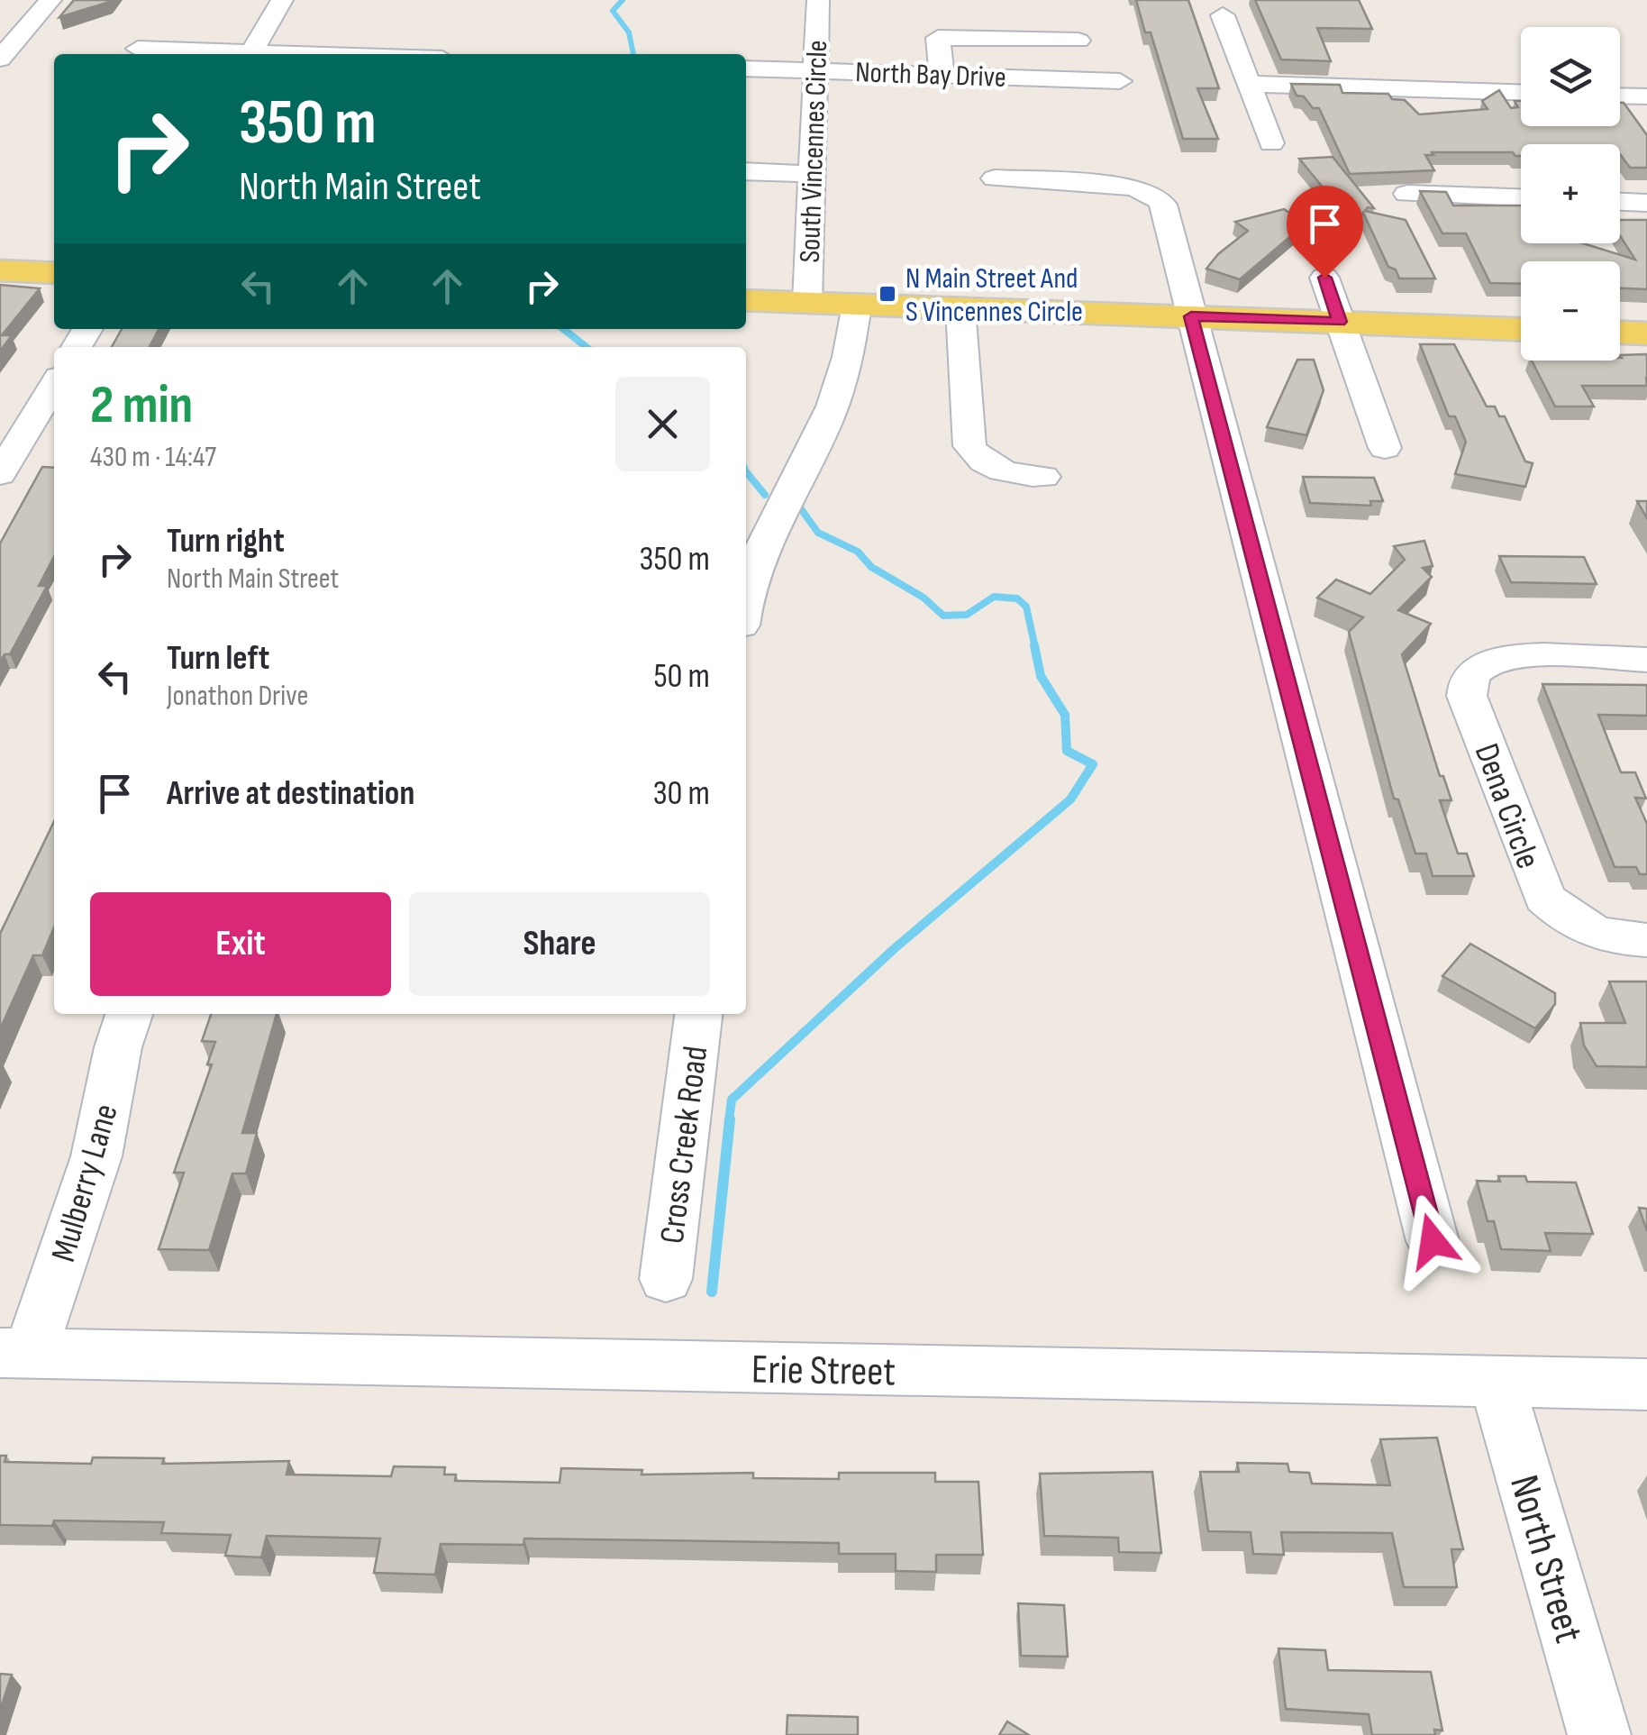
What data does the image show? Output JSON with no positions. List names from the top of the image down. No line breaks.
{"streets":{"street":["North Bay Drive","South Vincennes Circle","Dena Circle","Cross Creek Road","Mulberry Lane","Erie Street","North Street"]},"crossings":[["North Bay Drive","South Vincennes Circle"],["Mulberry Lane","Erie Street"],["Erie Street","North Street"]],"places":{"transit":["N Main Street And S Vincennes Circle"]},"page":{"map_buttons":["+","−"],"turn":["350 m","North Main Street"],"heading":["2 min","430 m · 14:47"],"list":[{"name":"Turn right","note":"North Main Street","value":"350 m"},{"name":"Turn left","note":"Jonathon Drive","value":"50 m"},{"name":"Arrive at destination","value":"30 m"}],"buttons":["Exit","Share"]}}
